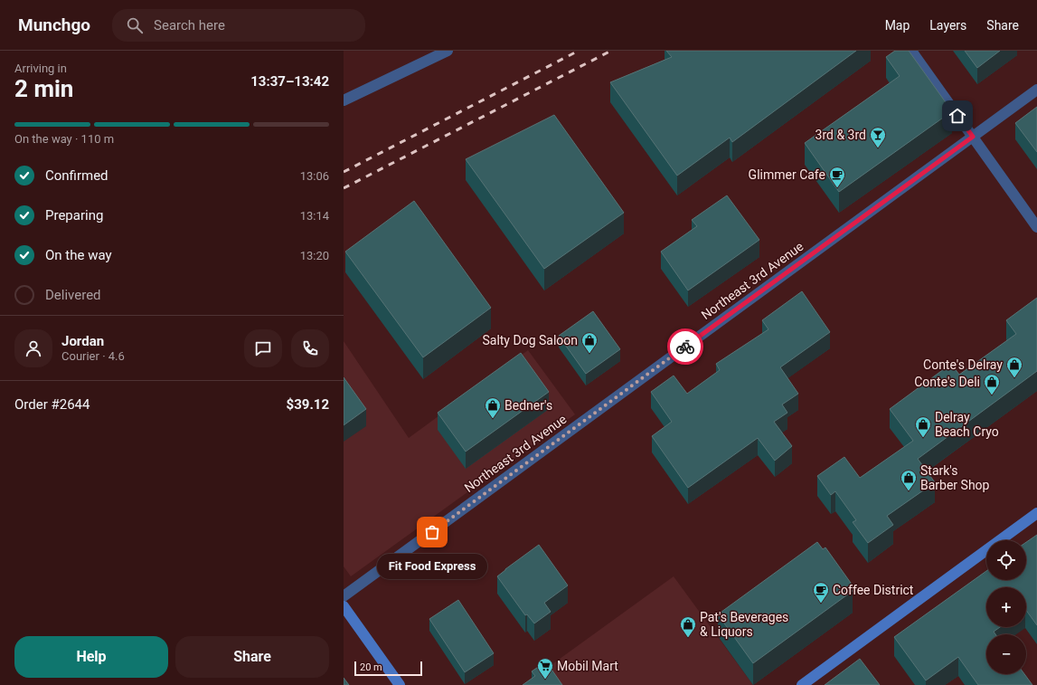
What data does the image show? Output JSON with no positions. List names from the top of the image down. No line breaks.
{"streets":{"street":["Northeast 3rd Avenue"]},"places":{"bar":["3rd & 3rd"],"cafe":["Glimmer Cafe","Coffee District"],"shop":["Salty Dog Saloon","Conte's Delray","Conte's Deli","Bedner's","Delray Beach Cryo","Stark's Barber Shop","Pat's Beverages & Liquors"],"other":["Fit Food Express"],"supermarket":["Mobil Mart"]},"scale_bar":"20 m","page":{"header":"Munchgo","search":"Search here","nav":["Map","Layers","Share"],"heading":["2 min","Arriving in","13:37–13:42"],"panel":["Jordan","Courier · 4.6","Order #2644","$39.12"],"bar":"On the way · 110 m","list":[["Confirmed","13:06"],["Preparing","13:14"],["On the way","13:20"],"Delivered"],"map_buttons":["+","−"],"bubble":"Fit Food Express","buttons":["Help","Share"],"scale":"20 m"}}
